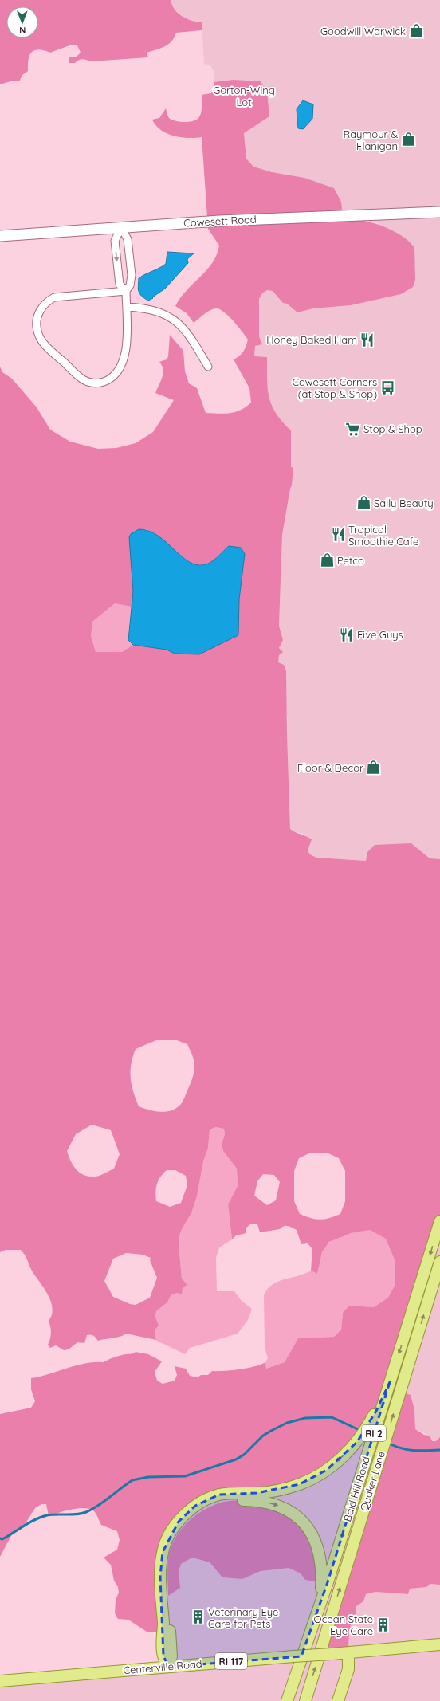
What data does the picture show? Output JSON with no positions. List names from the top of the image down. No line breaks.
{"streets":{"main road":["Cowesett Road","RI 2","Quaker Lane","Bald Hill Road","RI 117","Centerville Road"]},"one_way":["Quaker Lane","Bald Hill Road"],"parks":["Gorton-Wing Lot"],"places":{"shop":["Goodwill Warwick","Raymour & Flanigan","Sally Beauty","Petco","Floor & Decor"],"restaurant":["Honey Baked Ham","Tropical Smoothie Cafe","Five Guys"],"bus stop":["Cowesett Corners (at Stop & Shop)"],"supermarket":["Stop & Shop"],"building":["Veterinary Eye Care for Pets","Ocean State Eye Care"]},"north":"bottom"}
